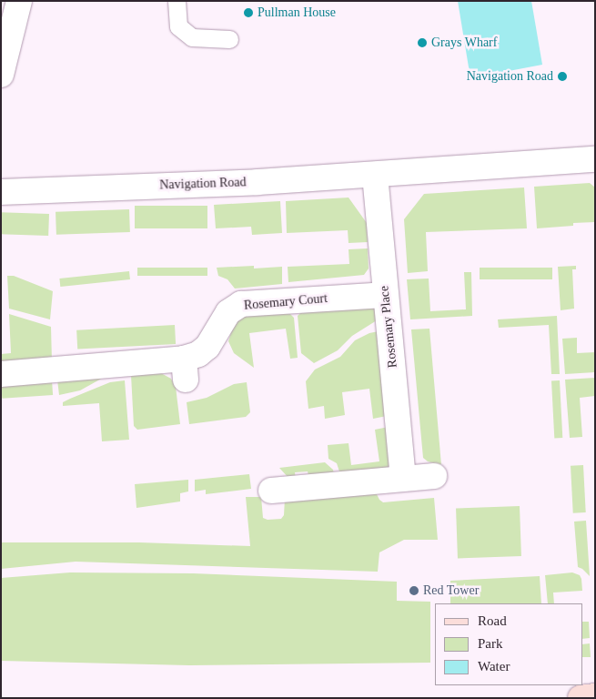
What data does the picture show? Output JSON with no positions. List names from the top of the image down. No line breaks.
{"streets":{"street":["Navigation Road","Rosemary Court","Rosemary Place"]},"crossings":[["Navigation Road","Rosemary Place"],["Rosemary Court","Rosemary Place"]],"places":["Pullman House","Grays Wharf","Navigation Road","Red Tower"],"legend":["Road","Park","Water"]}
